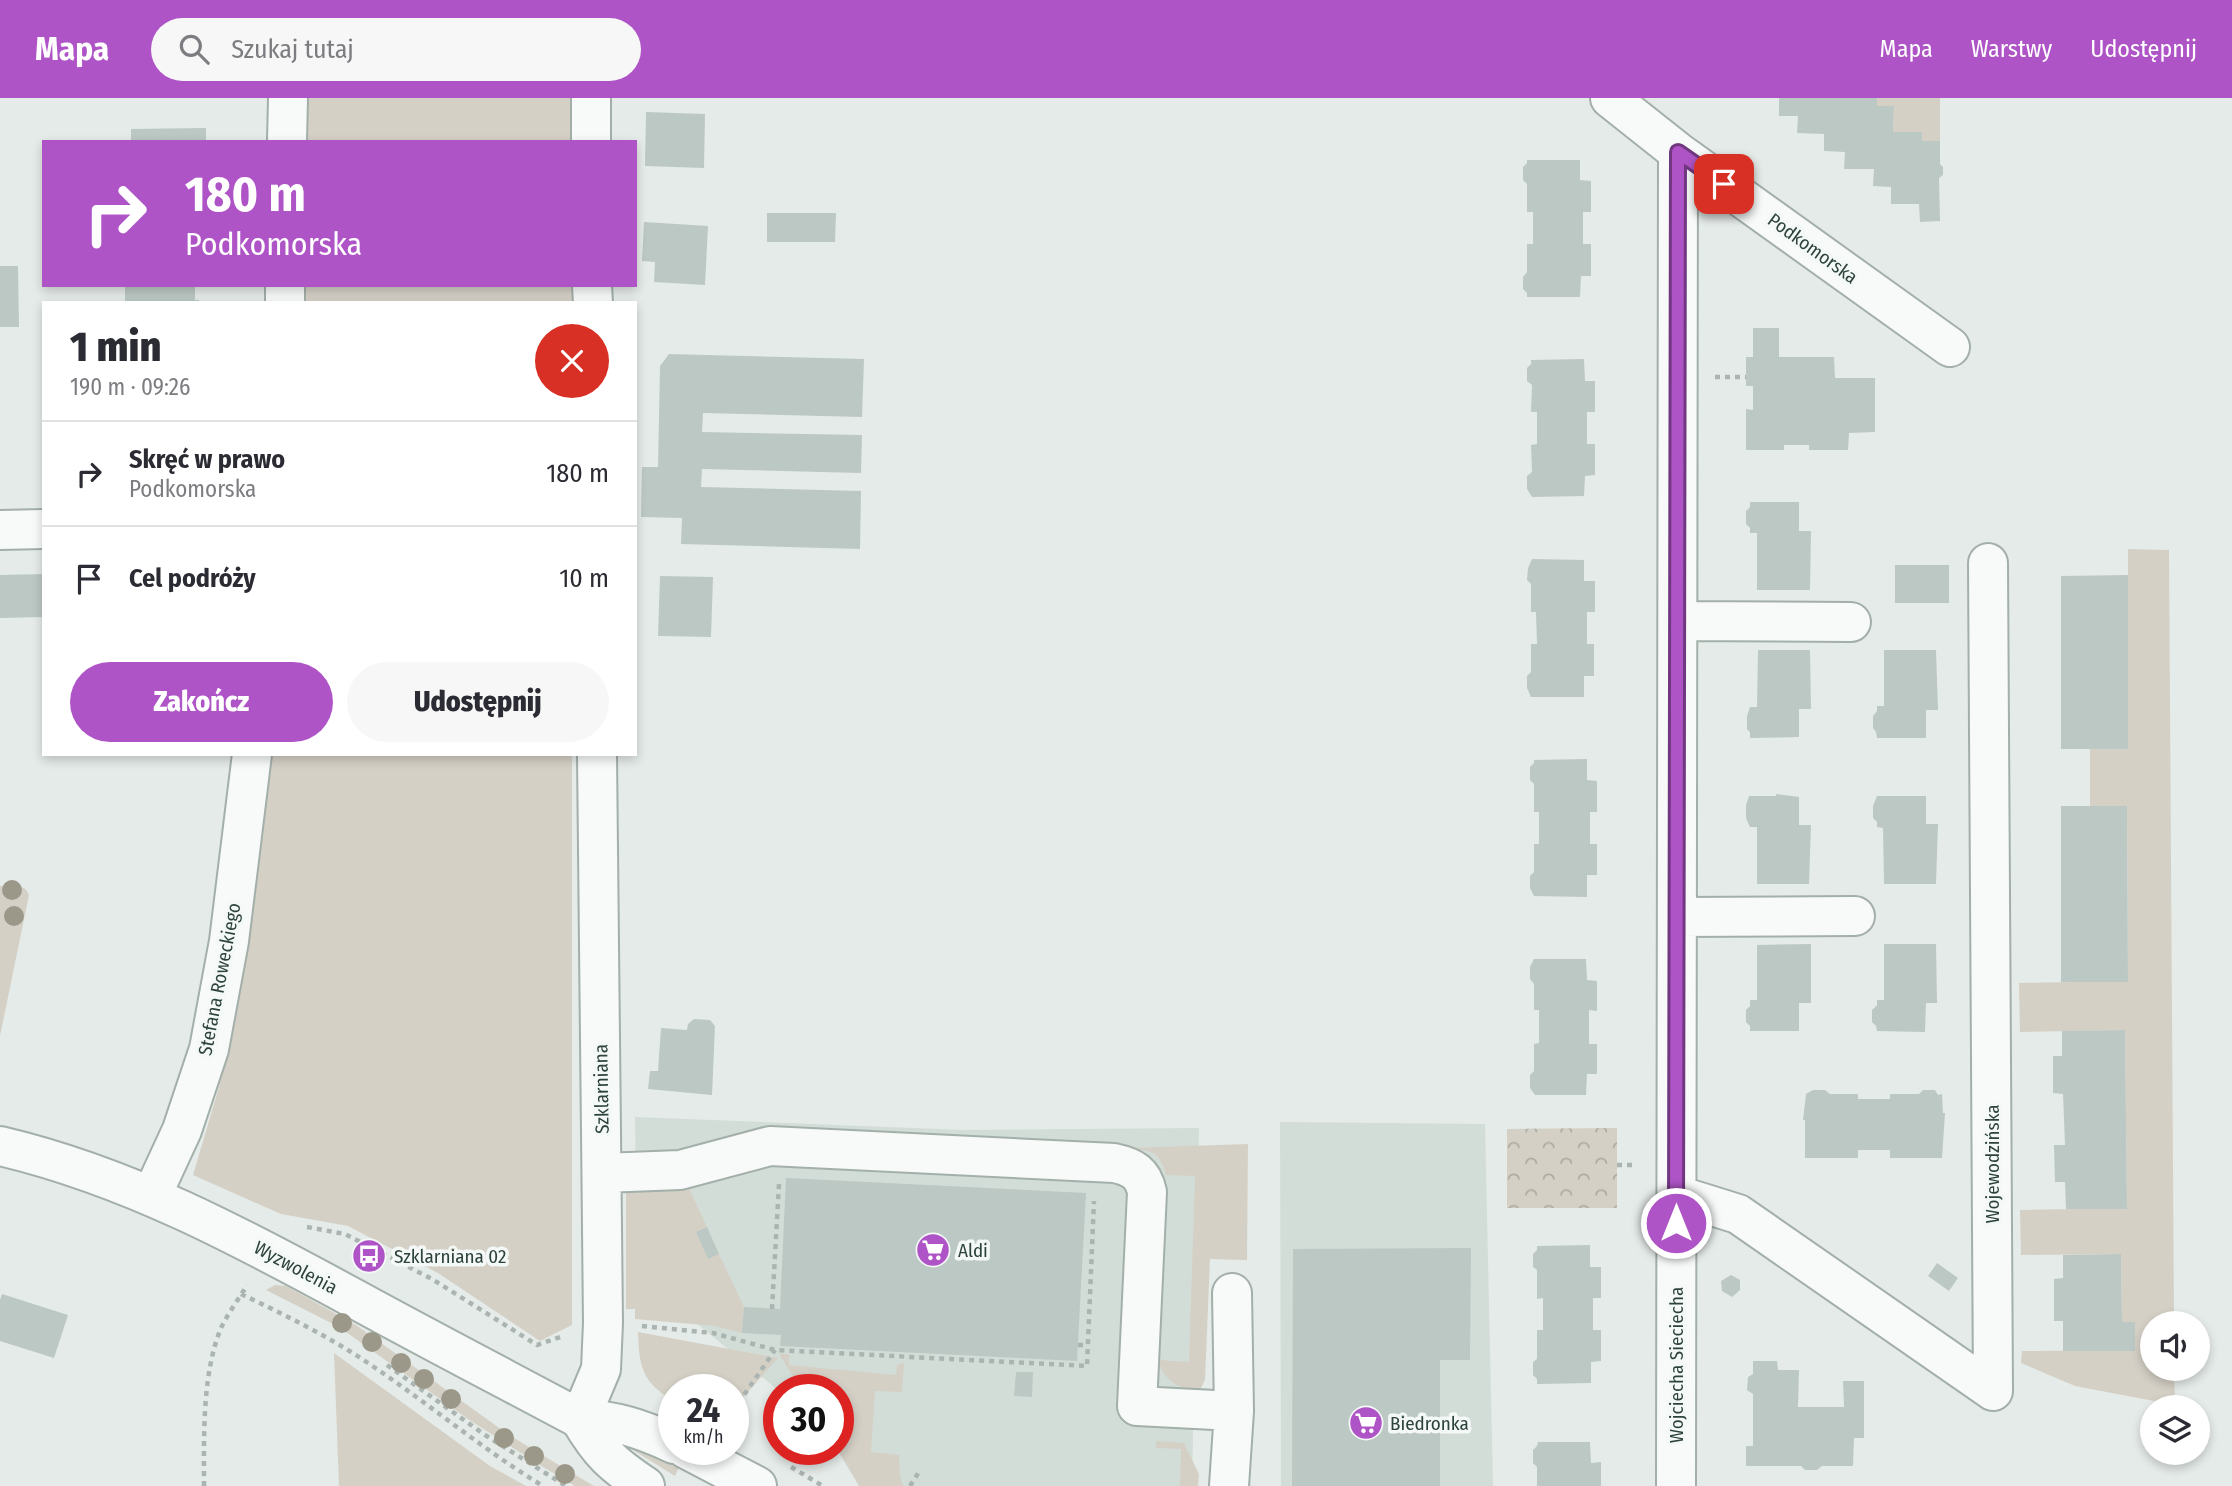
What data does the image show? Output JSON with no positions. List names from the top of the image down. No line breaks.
{"streets":{"street":["Podkomorska","Stefana Roweckiego","Szklarniana","Wojewodzińska","Wyzwolenia","Wojciecha Sieciecha"]},"crossings":[["Podkomorska","Wojciecha Sieciecha"],["Stefana Roweckiego","Wyzwolenia"],["Szklarniana","Wyzwolenia"],["Wojewodzińska","Wojciecha Sieciecha"]],"places":{"supermarket":["Aldi","Biedronka"],"bus stop":["Szklarniana 02"]},"page":{"header":"Mapa","search":"Szukaj tutaj","nav":["Mapa","Warstwy","Udostępnij"],"turn":["180 m","Podkomorska"],"heading":["1 min","190 m · 09:26"],"list":[{"name":"Skręć w prawo","note":"Podkomorska","value":"180 m"},{"name":"Cel podróży","value":"10 m"}],"buttons":["Zakończ","Udostępnij"],"speed":"24 km/h","limit":"30"}}
